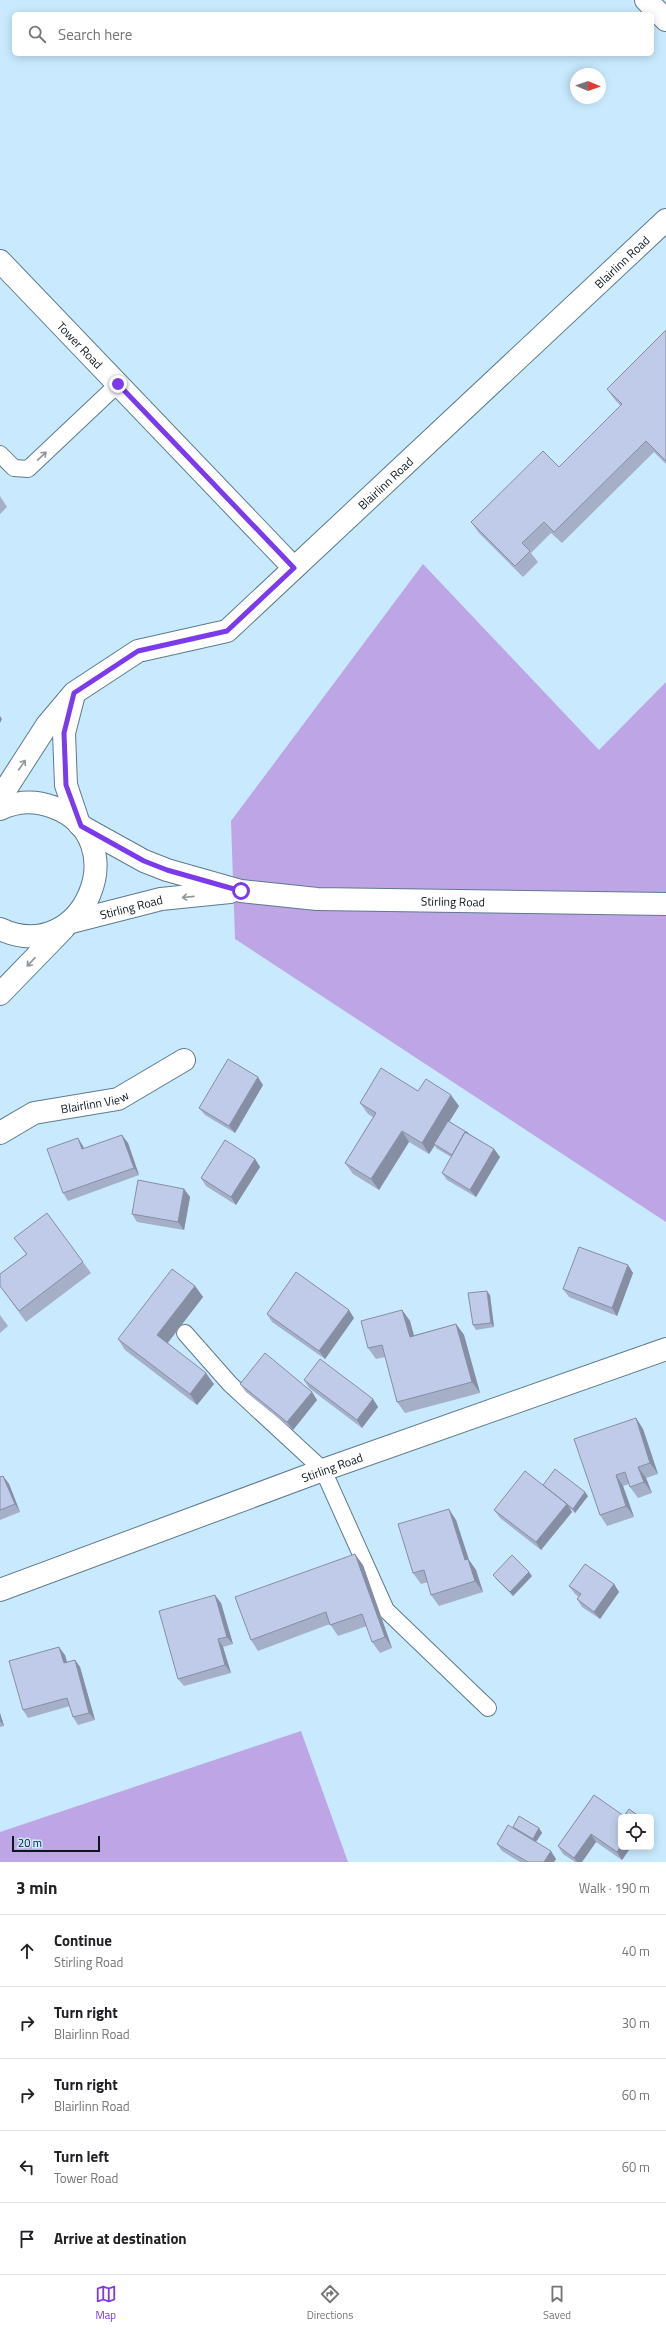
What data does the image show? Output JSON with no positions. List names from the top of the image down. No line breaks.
{"streets":{"street":["Blairlinn Road","Tower Road","Stirling Road","Blairlinn View"]},"crossings":[["Blairlinn Road","Tower Road"]],"scale_bar":"20 m","north":"right","page":{"search":"Search here","scale":"20 m","heading":["3 min","Walk · 190 m"],"list":[["Continue","Stirling Road","40 m"],["Turn right","Blairlinn Road","30 m"],["Turn right","Blairlinn Road","60 m"],["Turn left","Tower Road","60 m"],"Arrive at destination"],"nav":["Map","Directions","Saved"]}}
